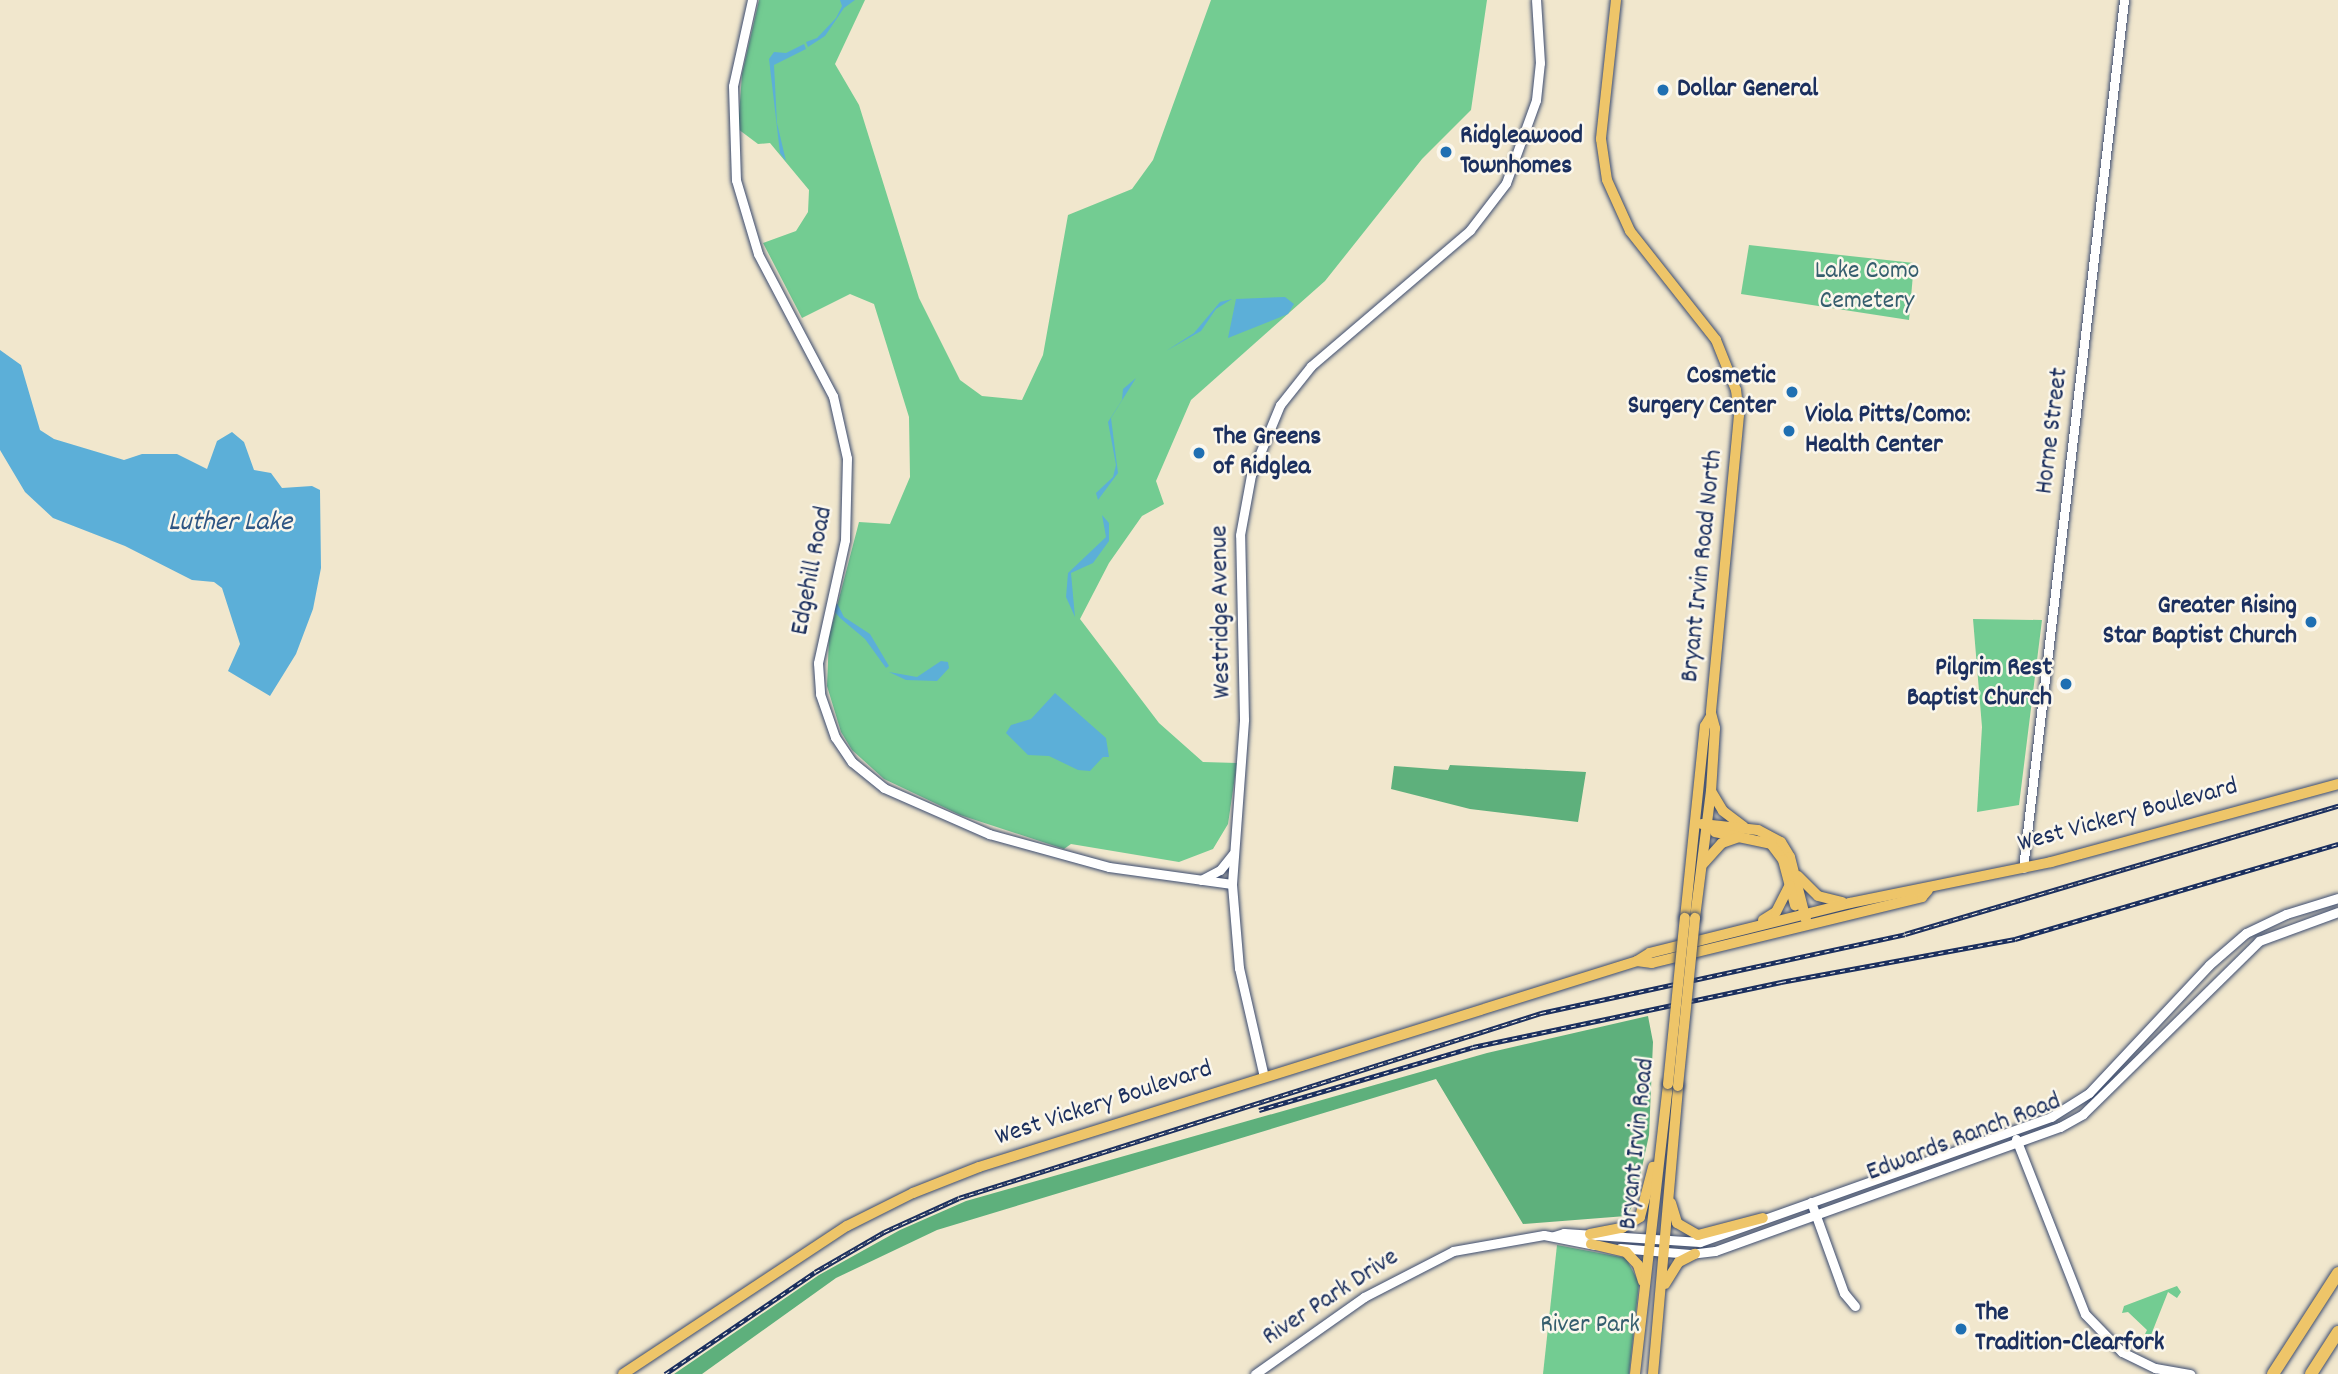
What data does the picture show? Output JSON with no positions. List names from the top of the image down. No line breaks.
{"streets":{"main road":["Bryant Irvin Road North","West Vickery Boulevard","Bryant Irvin Road"],"street":["Horne Street","Edgehill Road","Westridge Avenue","Edwards Ranch Road","River Park Drive"]},"crossings":[["Horne Street","West Vickery Boulevard"],["Bryant Irvin Road North","Bryant Irvin Road"],["Edgehill Road","Westridge Avenue"],["Westridge Avenue","West Vickery Boulevard"],["Edwards Ranch Road","Bryant Irvin Road"],["Edwards Ranch Road","River Park Drive"],["Bryant Irvin Road","River Park Drive"]],"water":["Luther Lake"],"parks":["Lake Como Cemetery","River Park"],"places":["Dollar General","Ridgleawood Townhomes","Cosmetic Surgery Center","Viola Pitts/Como: Health Center","The Greens of Ridglea","Greater Rising Star Baptist Church","Pilgrim Rest Baptist Church","The Tradition-Clearfork"]}
